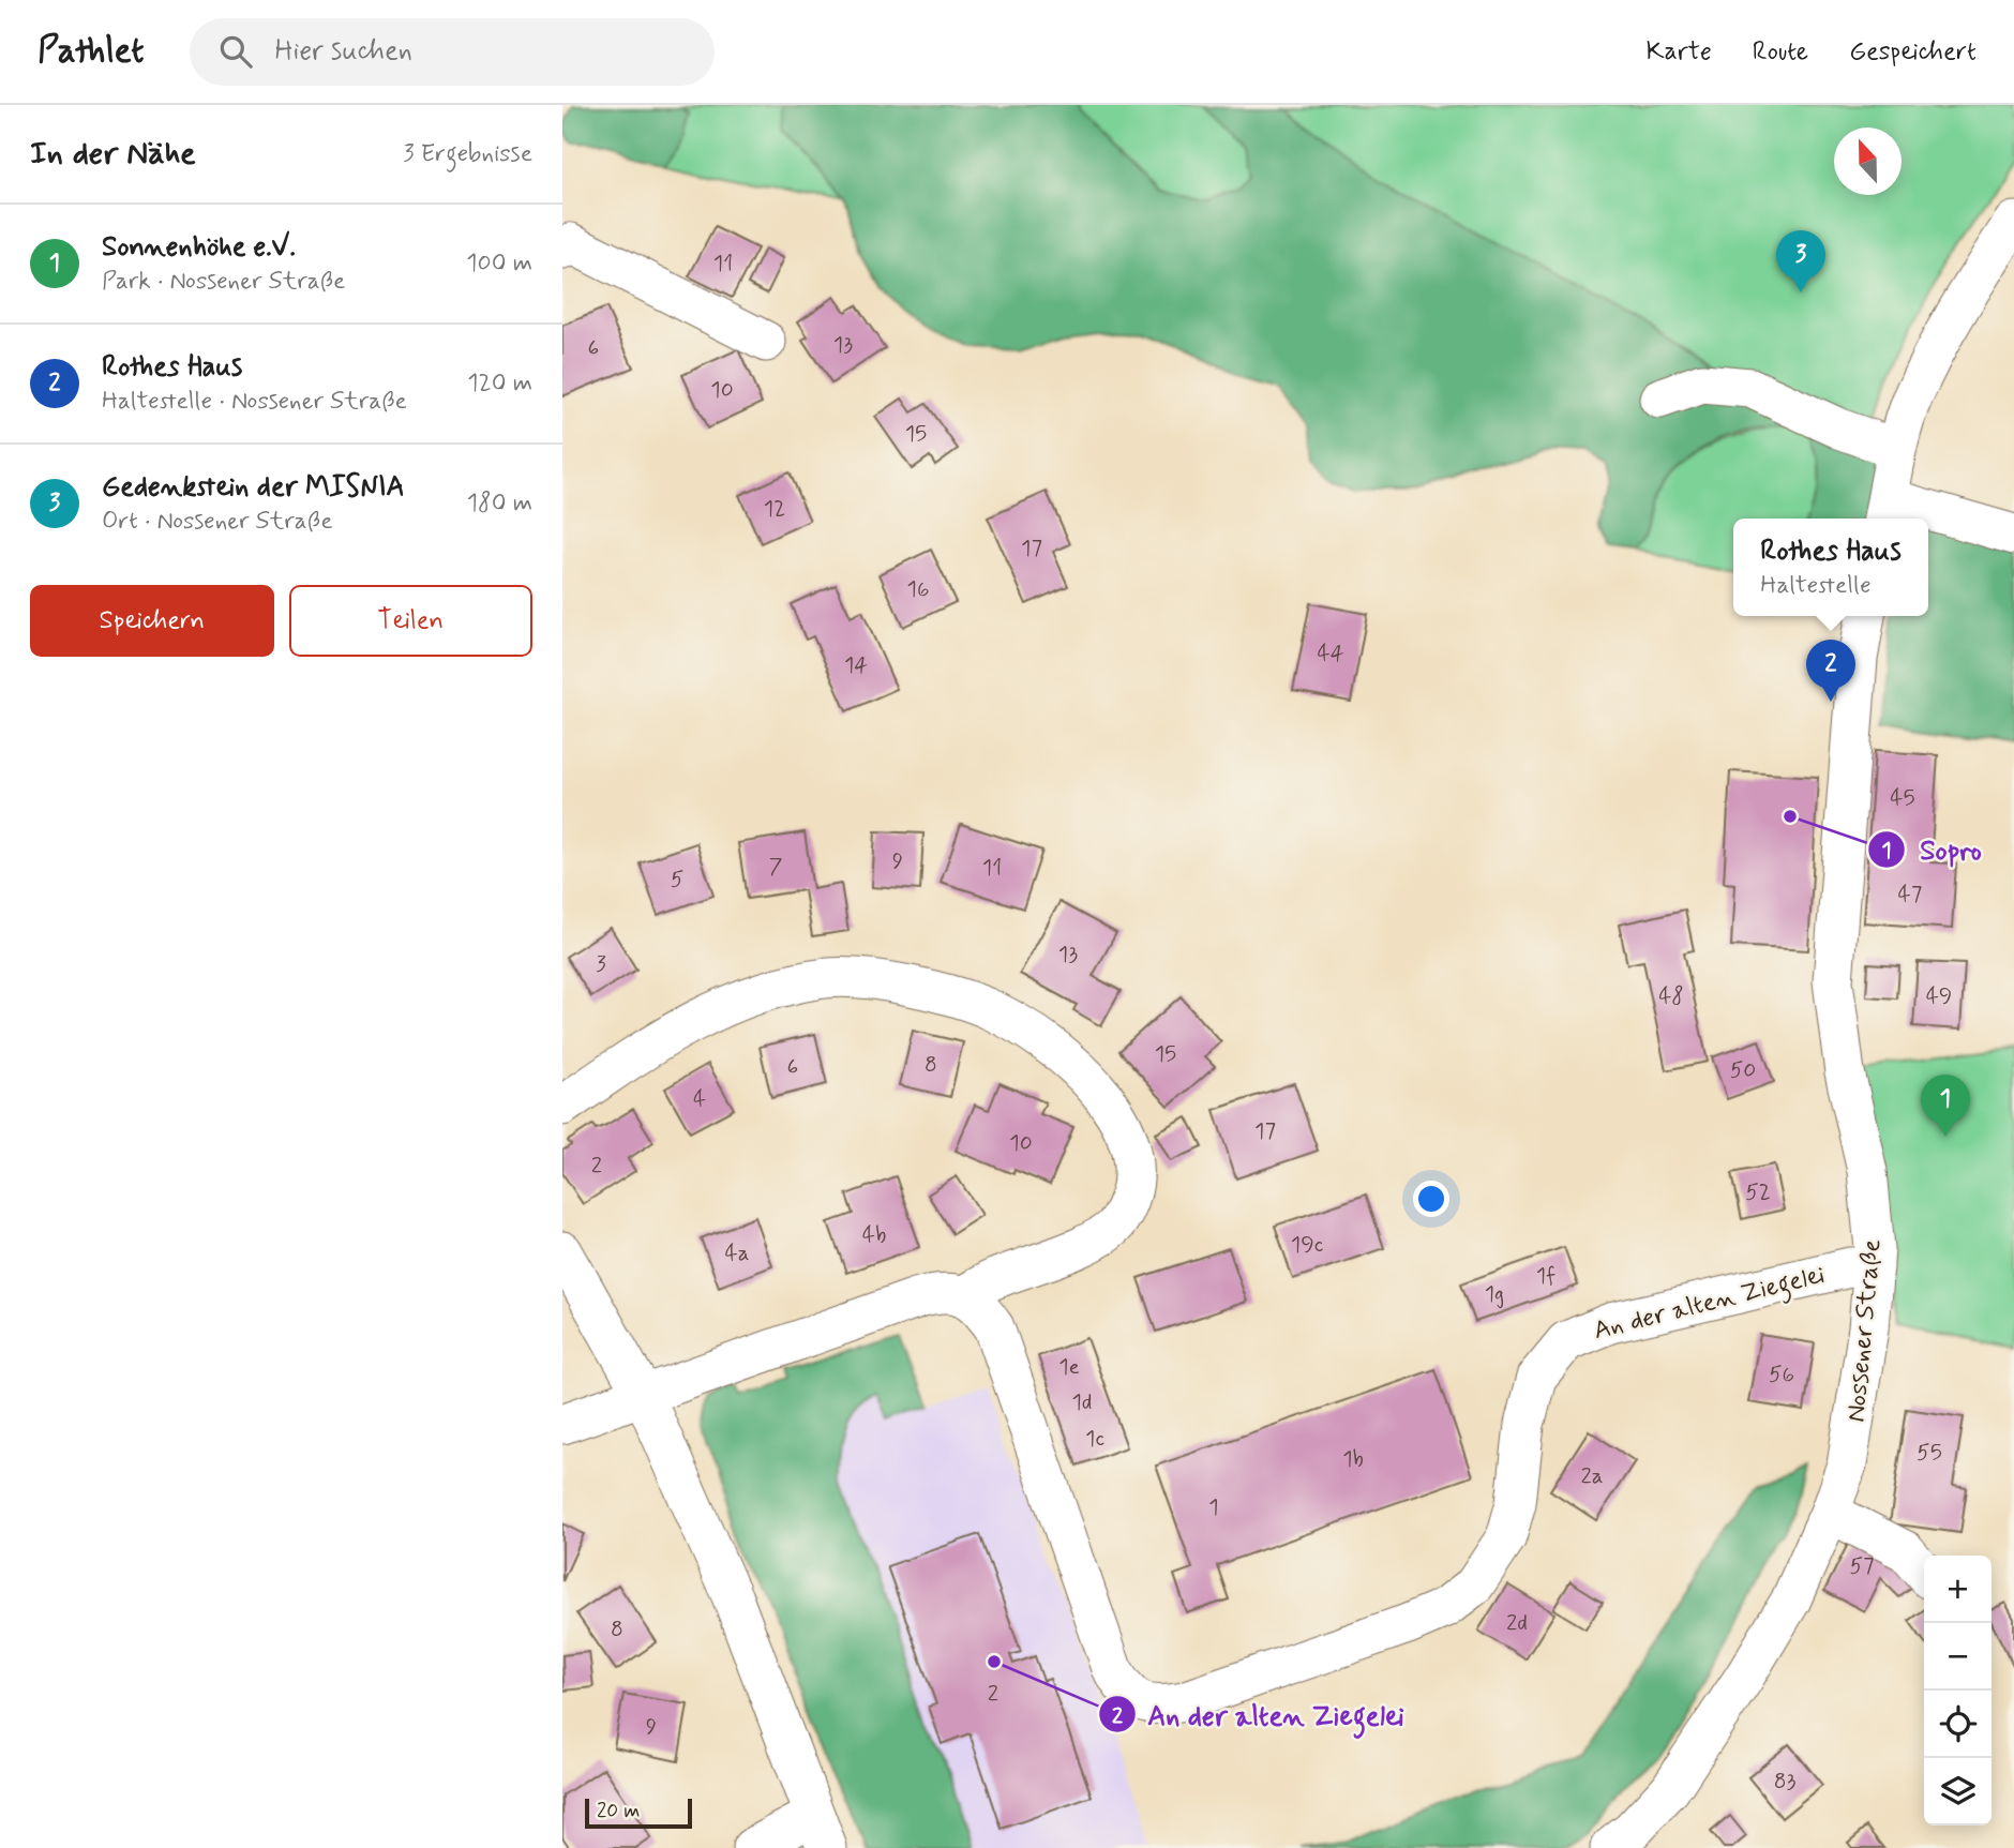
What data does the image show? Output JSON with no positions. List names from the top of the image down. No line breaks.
{"streets":{"street":["An der alten Ziegelei","Nossener Straße"]},"crossings":[["An der alten Ziegelei","Nossener Straße"]],"places":["Sopro","An der alten Ziegelei"],"house_numbers":["11","13","6","10","15","12","17","16","44","14","45","9","7","11","5","47","13","3","48","49","15","8","6","50","4","17","10","2","52","4b","19c","4a","1f","1g","1e","56","1d","1c","55","1b","2a","1","57","2d","8","2","9","83"],"scale_bar":"20 m","north":"top","page":{"header":"Pathlet","search":"Hier suchen","nav":["Karte","Route","Gespeichert"],"heading":["In der Nähe","3 Ergebnisse"],"list":[{"mark":"1","name":"Sonnenhöhe e.V.","note":"Park · Nossener Straße","value":"100 m"},{"mark":"2","name":"Rothes Haus","note":"Haltestelle · Nossener Straße","value":"120 m"},{"mark":"3","name":"Gedenkstein der MISNIA","note":"Ort · Nossener Straße","value":"180 m"}],"pins":["3","2","1"],"popup":["Rothes Haus","Haltestelle"],"buttons":["Speichern","Teilen"],"map_buttons":["+","−"],"scale":"20 m"}}
